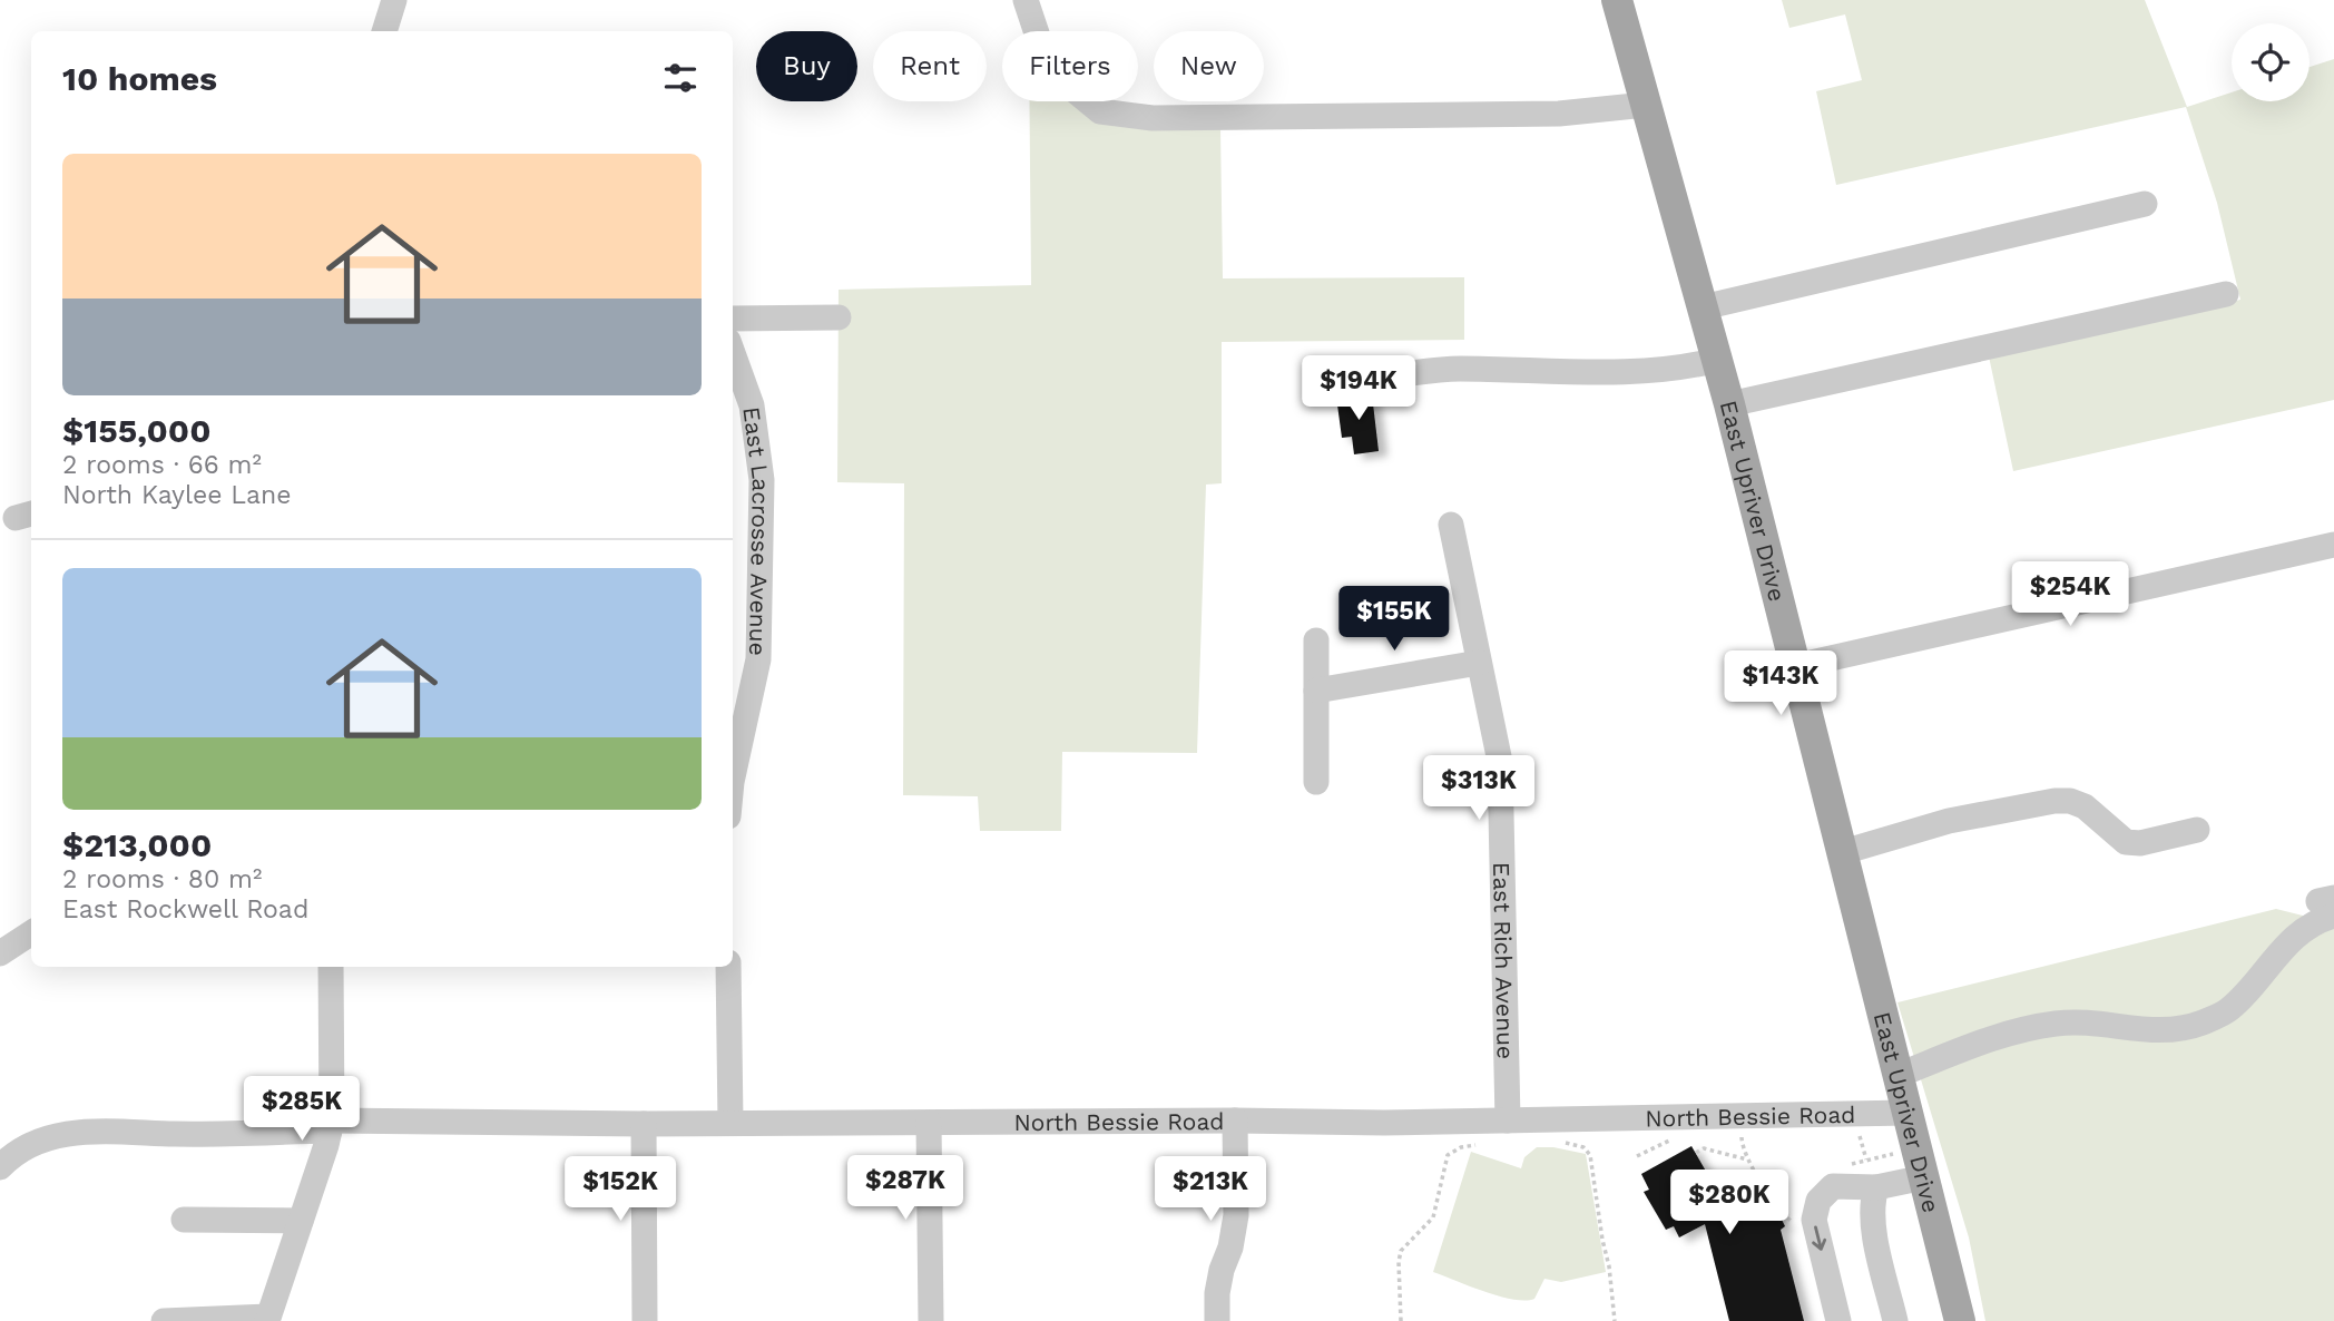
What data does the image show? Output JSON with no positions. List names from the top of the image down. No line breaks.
{"streets":{"main road":["East Upriver Drive"],"street":["East Lacrosse Avenue","East Rich Avenue","North Bessie Road"]},"crossings":[["East Upriver Drive","North Bessie Road"],["East Rich Avenue","North Bessie Road"]],"page":{"chip":["Buy","Rent","Filters","New"],"heading":"10 homes","list":[{"name":"$155,000","note":"2 rooms · 66 m² · North Kaylee Lane"},{"name":"$213,000","note":"2 rooms · 80 m² · East Rockwell Road"}],"price":["$194K","$254K","$155K","$143K","$313K","$285K","$287K","$152K","$213K","$280K"]}}
